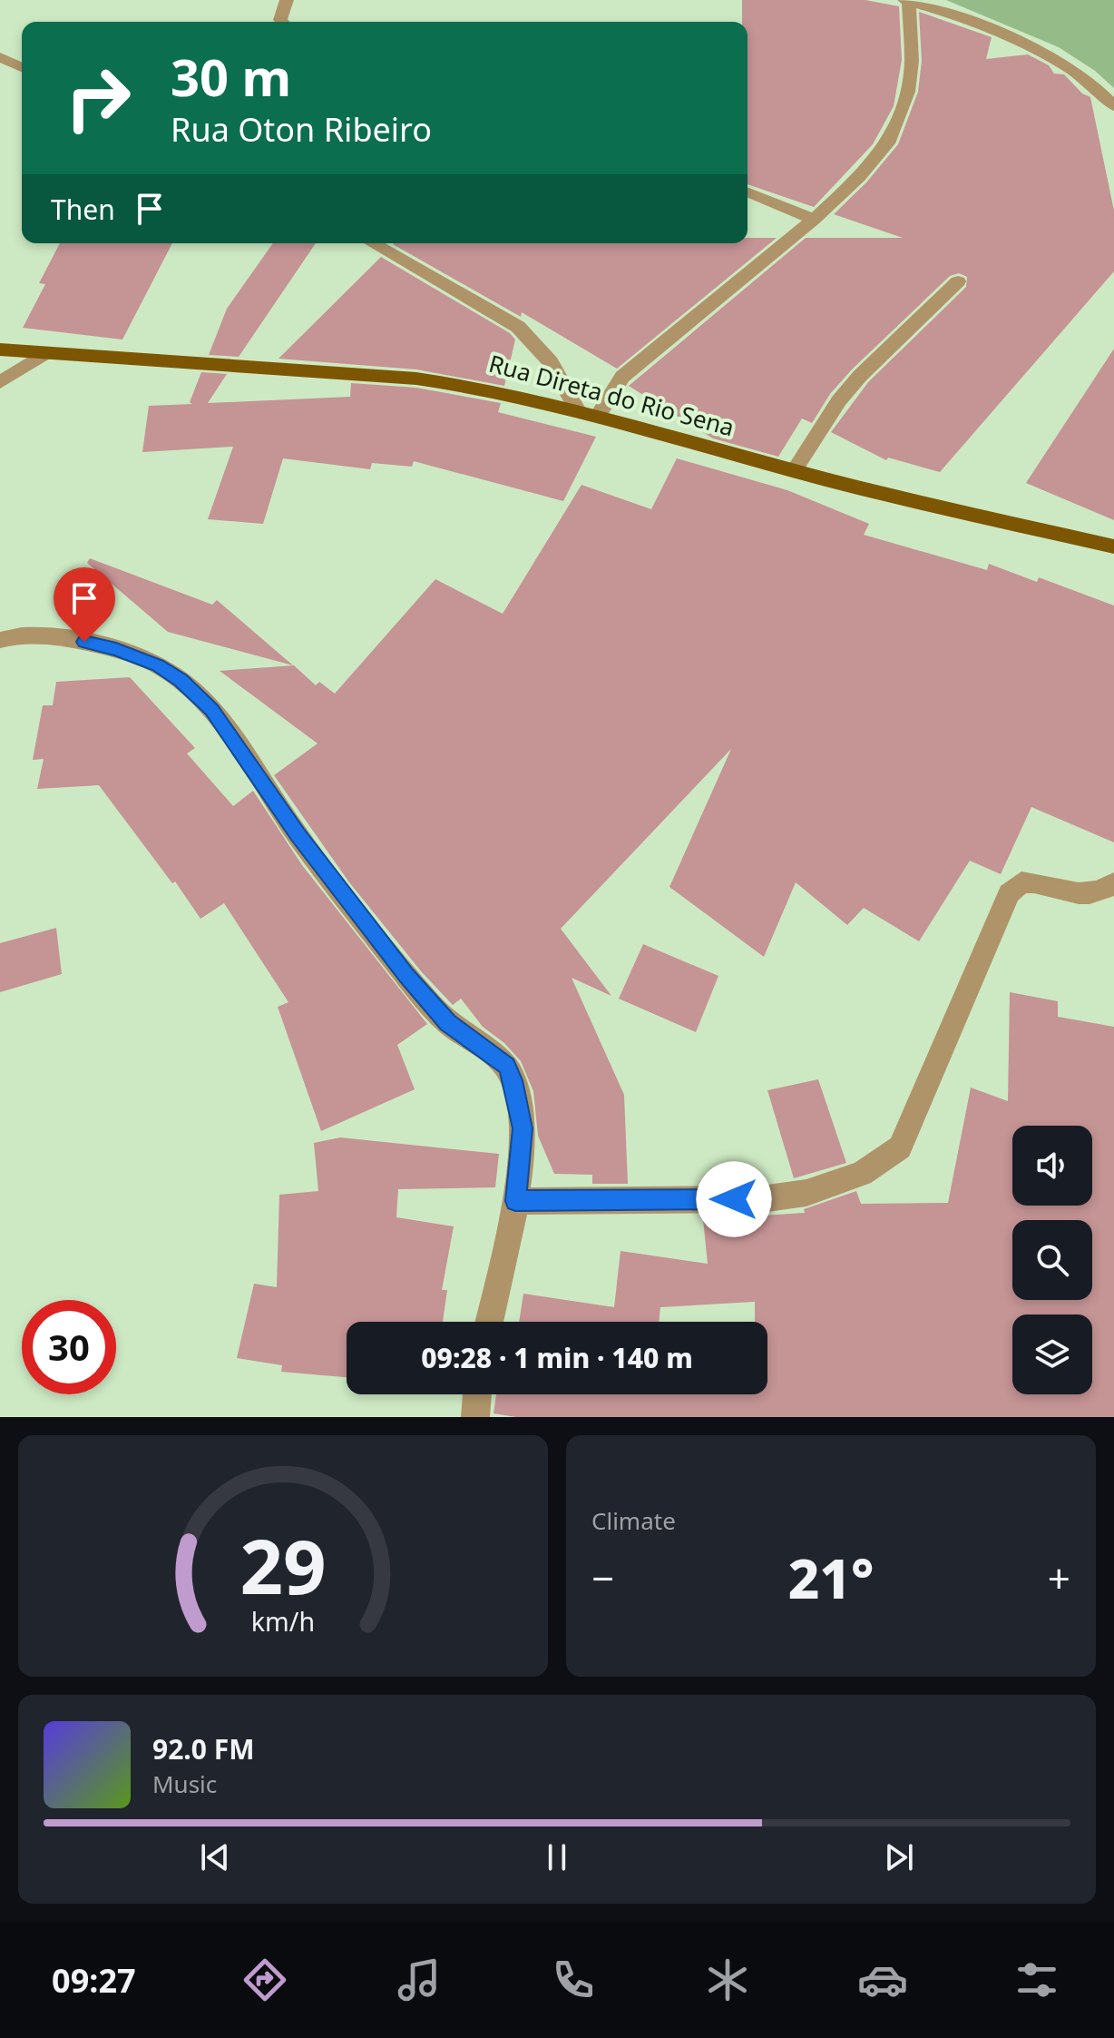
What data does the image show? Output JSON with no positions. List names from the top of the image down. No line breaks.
{"streets":{"main road":["Rua Direta do Rio Sena"]},"page":{"turn":["30 m","Rua Oton Ribeiro"],"then":"Then","limit":"30","trip":"09:28 · 1 min · 140 m","tile":"Climate","heat":["−","21°","+"],"song":["92.0 FM","Music"],"tabs":"09:27","gauge":["29","km/h"]}}
